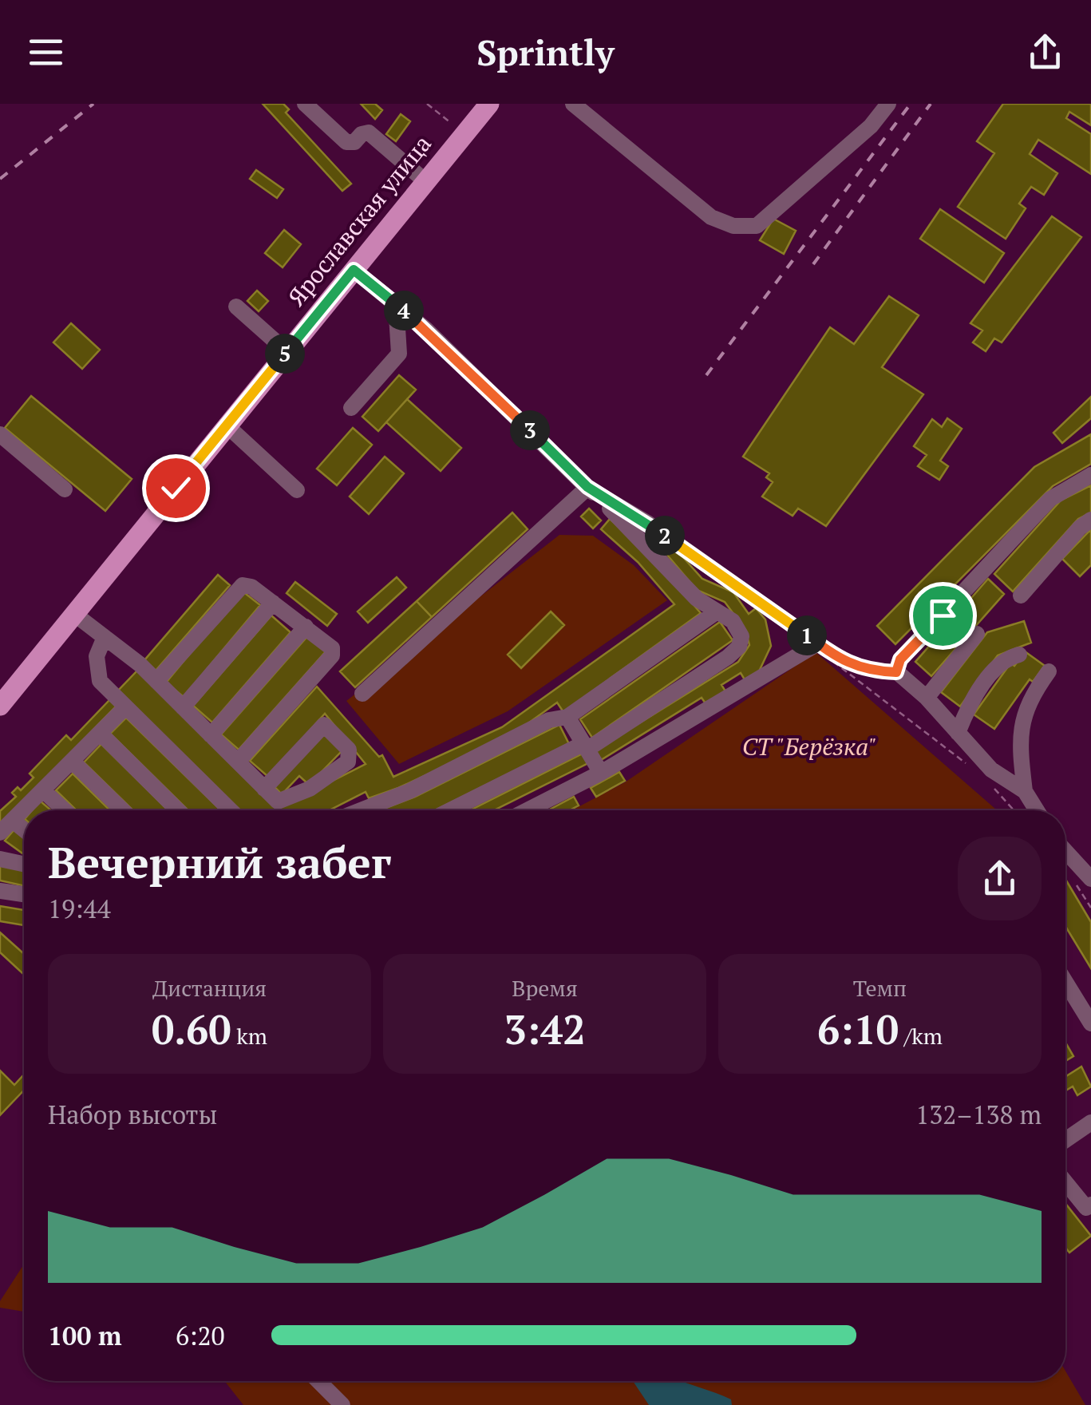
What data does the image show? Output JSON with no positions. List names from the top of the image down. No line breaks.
{"streets":{"main road":["Ярославская улица"]},"parks":["СТ \"Берёзка\""],"page":{"header":"Sprintly","pins":["4","5","3","2","1"],"heading":["Вечерний забег","19:44"],"stats":[["Дистанция","0.60 km"],["Время","3:42"],["Темп","6:10 /km"]],"chart":["Набор высоты","132–138 m"],"list":[{"name":"100 m","note":"6:20"}]}}
